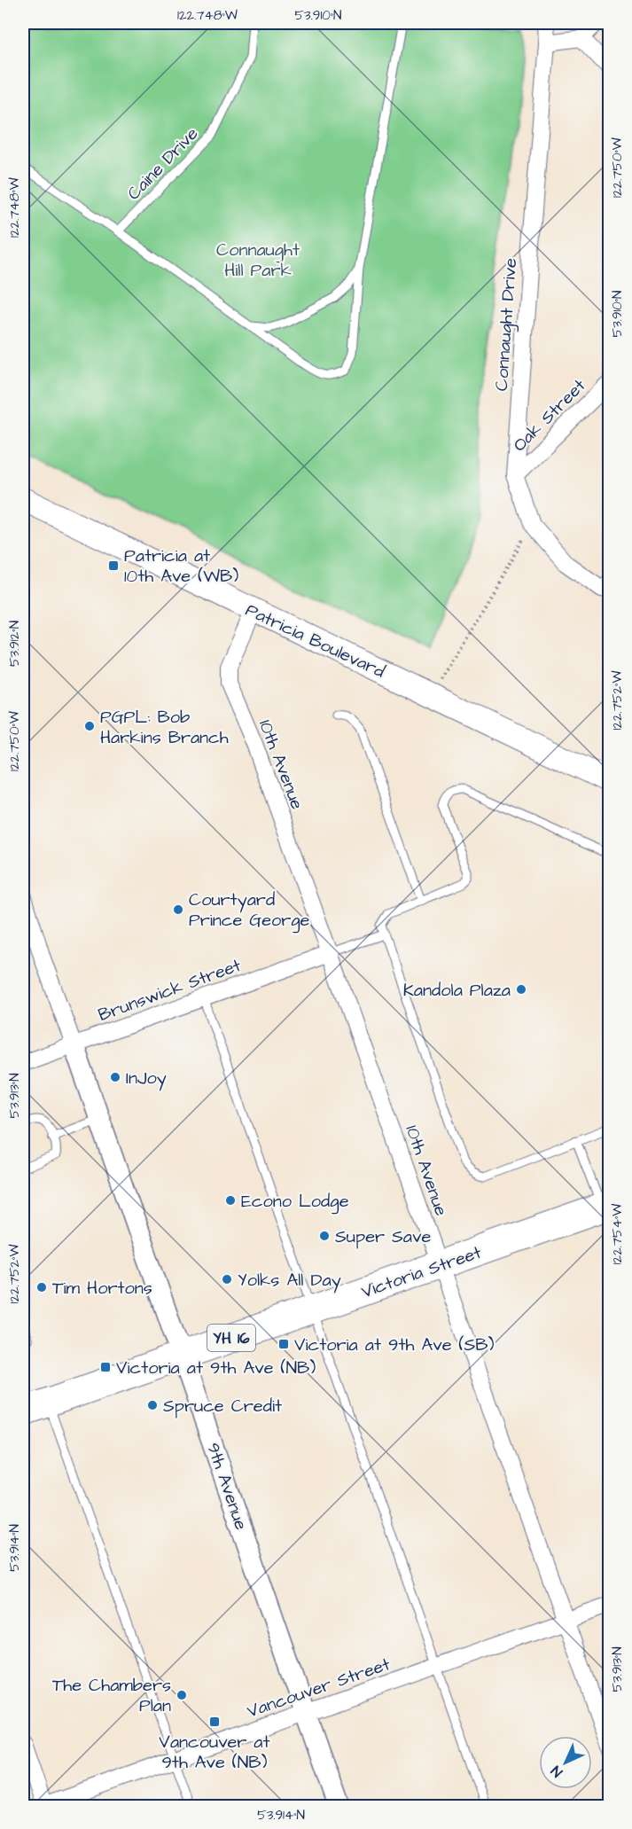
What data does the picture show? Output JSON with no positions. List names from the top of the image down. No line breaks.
{"streets":{"highway":["Victoria Street","YH 16"],"main road":["Patricia Boulevard"],"street":["Connaught Drive","Oak Street","10th Avenue","Brunswick Street","9th Avenue","Vancouver Street"],"lane":["Caine Drive"]},"crossings":[["Connaught Drive","Oak Street"],["Patricia Boulevard","10th Avenue"],["10th Avenue","Brunswick Street"],["10th Avenue","Victoria Street"],["10th Avenue","Vancouver Street"],["Brunswick Street","9th Avenue"],["Victoria Street","9th Avenue"],["9th Avenue","Vancouver Street"]],"parks":["Connaught Hill Park"],"places":{"transit":["Patricia at 10th Ave (WB)","Victoria at 9th Ave (SB)","Victoria at 9th Ave (NB)","Vancouver at 9th Ave (NB)"],"other":["PGPL: Bob Harkins Branch","Courtyard Prince George","Kandola Plaza","InJoy","Econo Lodge","Super Save","Yolks All Day","Tim Hortons","Spruce Credit","The Chambers Plan"]},"north":"bottom left","coordinates":["122.748°W","53.910°N","122.750°W","53.912°N","122.752°W","53.913°N","122.754°W","53.914°N"]}
